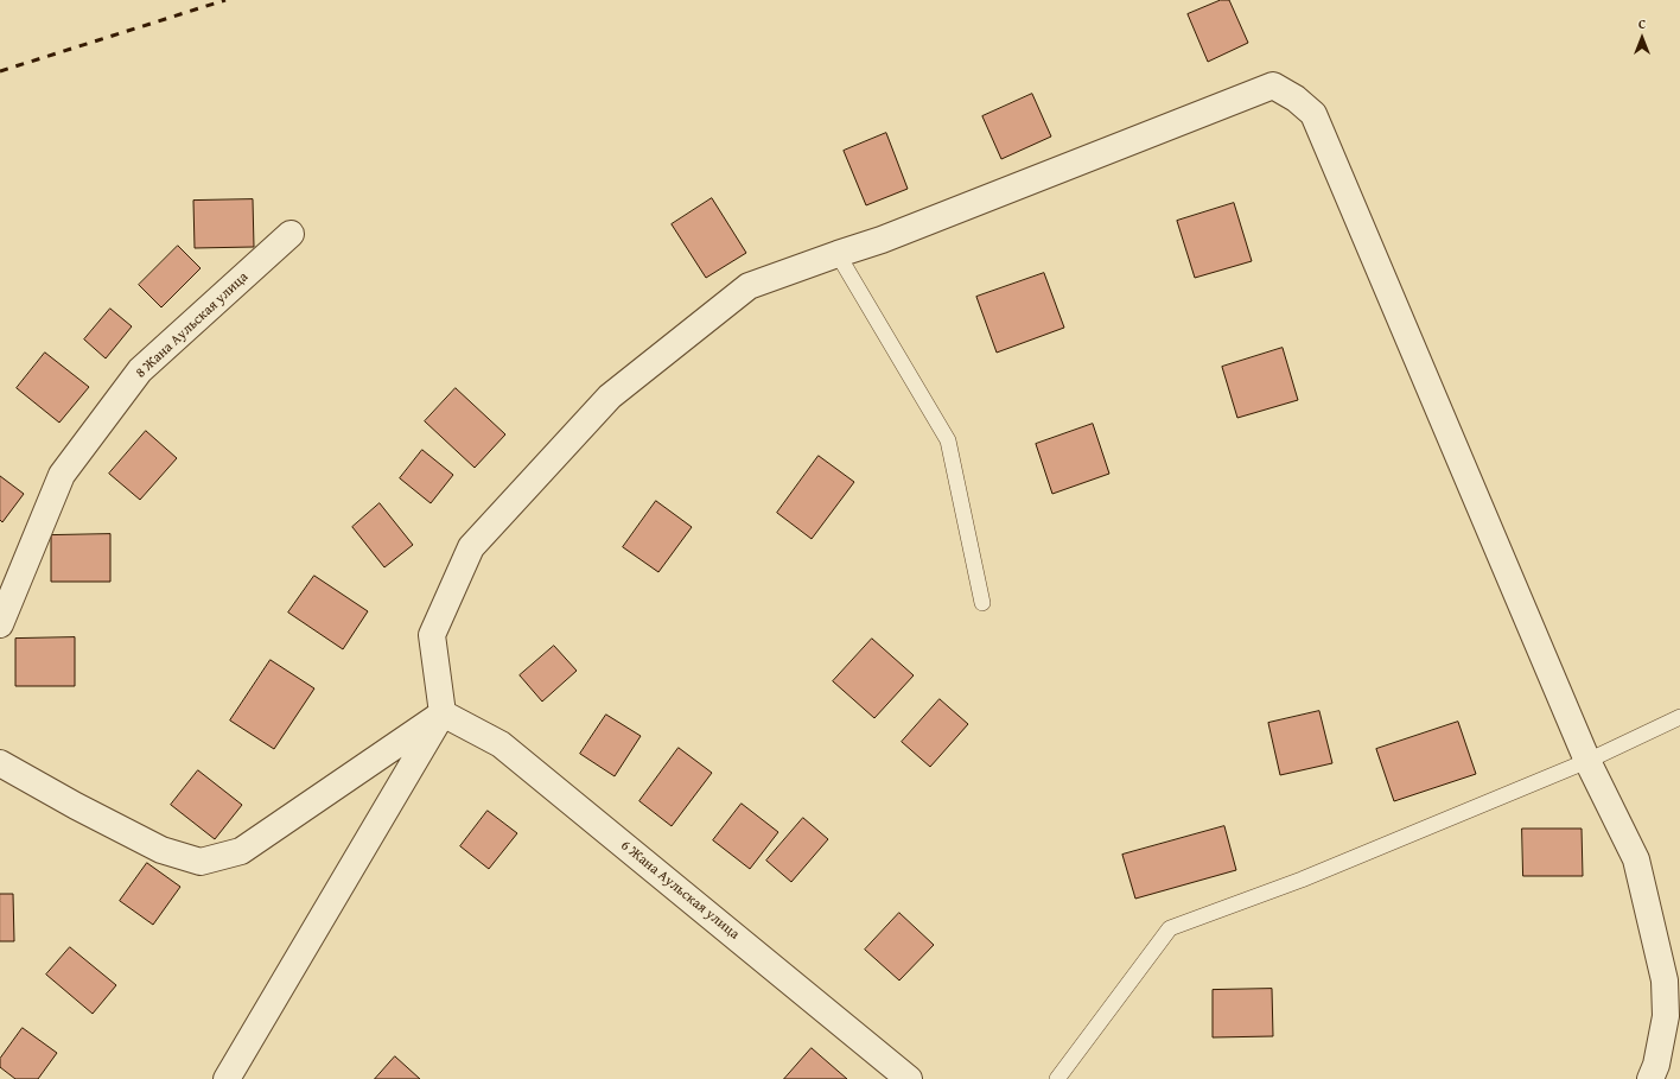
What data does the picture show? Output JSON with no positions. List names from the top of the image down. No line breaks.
{"streets":{"street":["8 Жана Аульская улица","6 Жана Аульская улица"]},"north":"top"}
